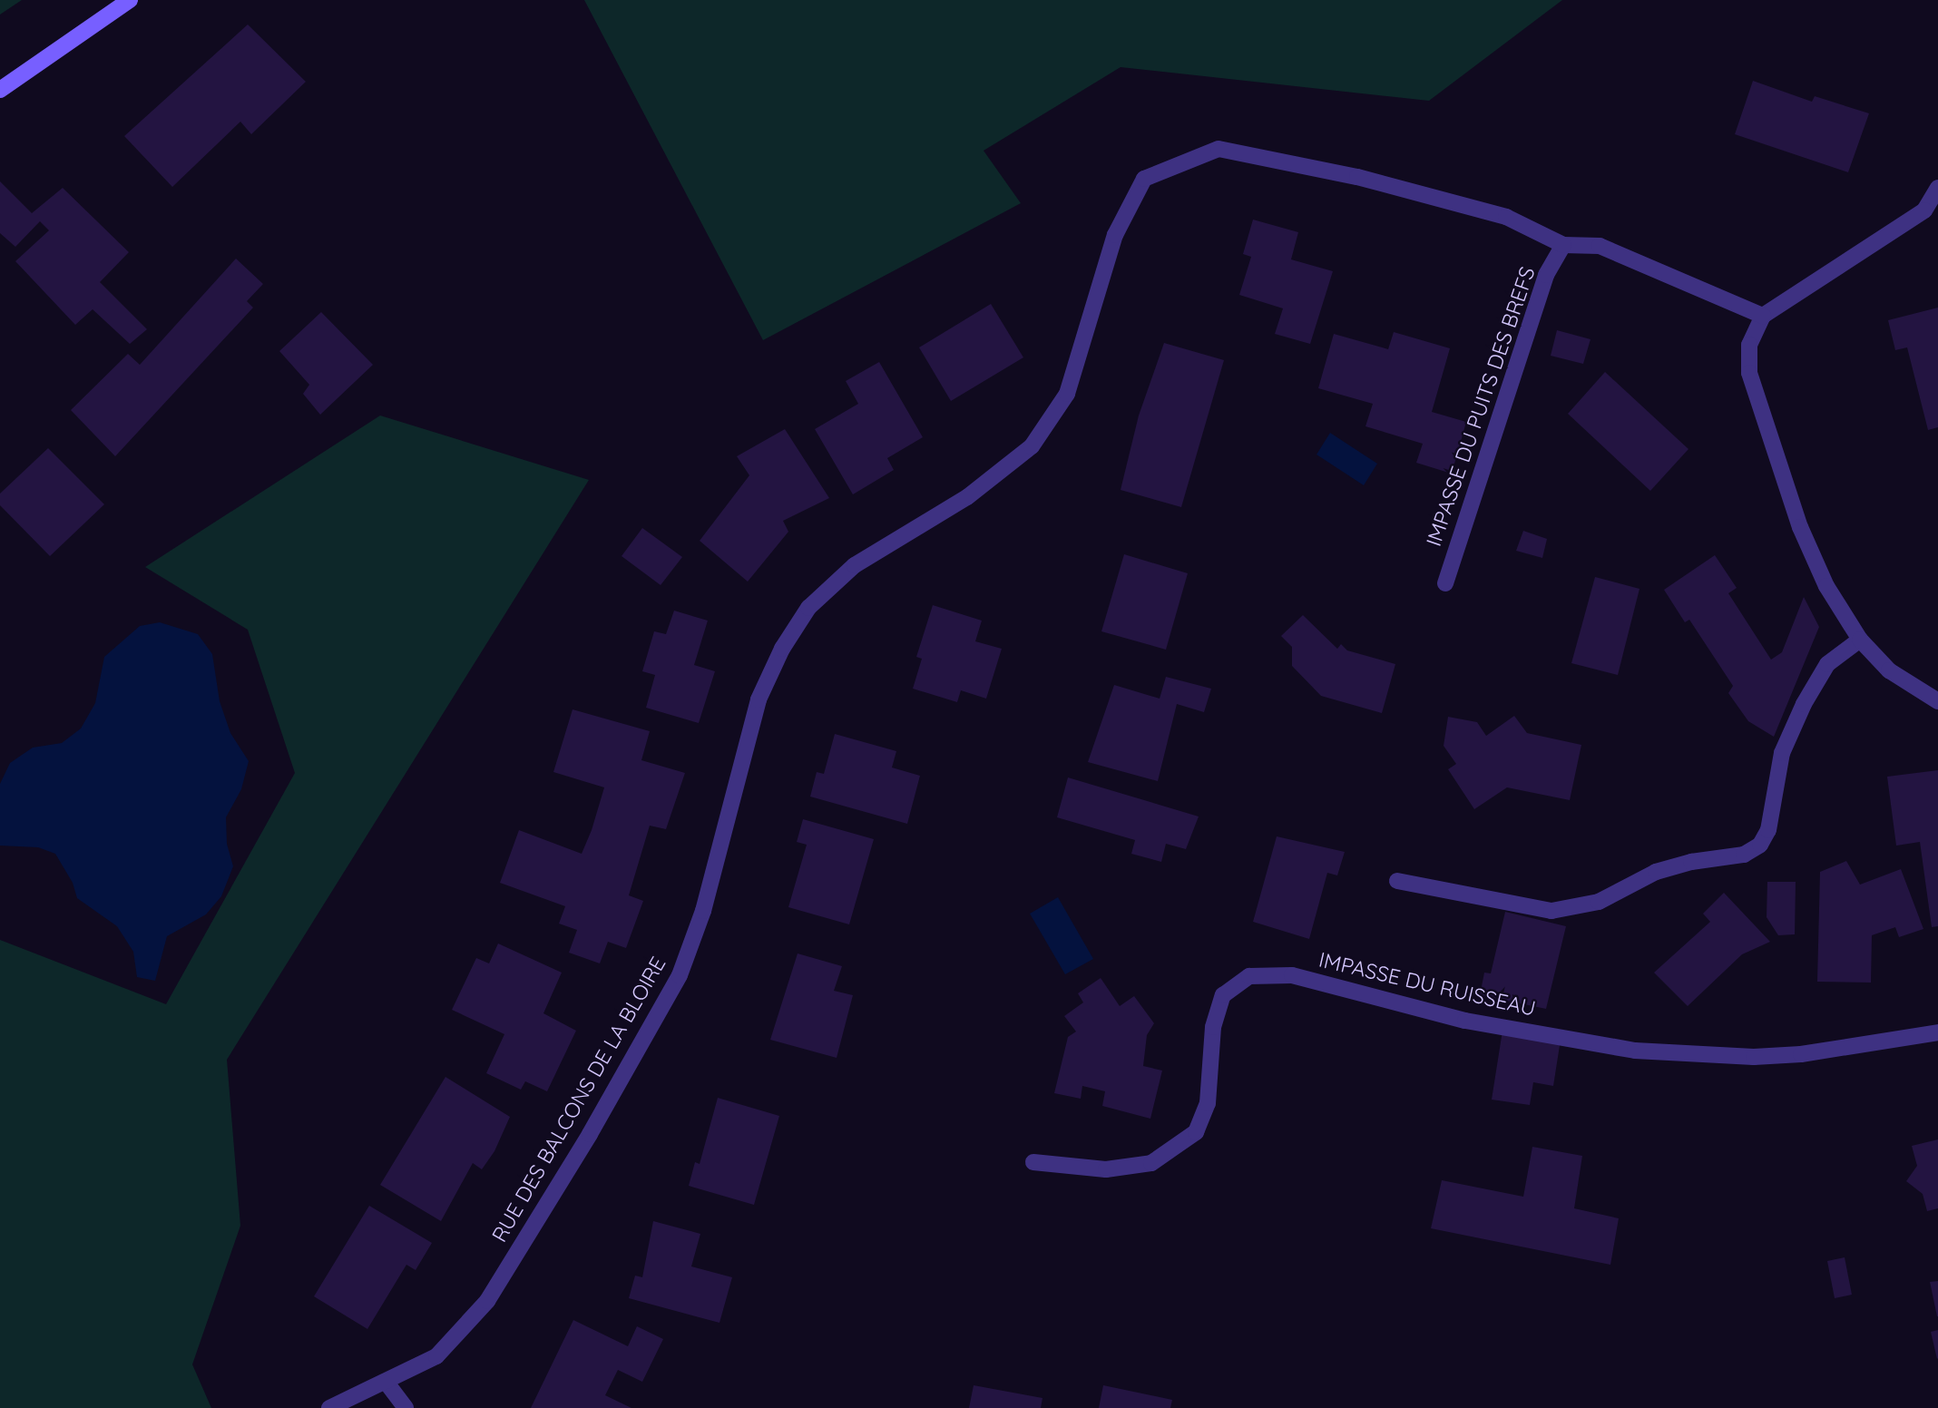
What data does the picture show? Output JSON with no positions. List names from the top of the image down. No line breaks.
{"streets":{"street":["IMPASSE DU PUITS DES BREFS","IMPASSE DU RUISSEAU","RUE DES BALCONS DE LA BLOIRE"]},"crossings":[["IMPASSE DU PUITS DES BREFS","RUE DES BALCONS DE LA BLOIRE"]]}
